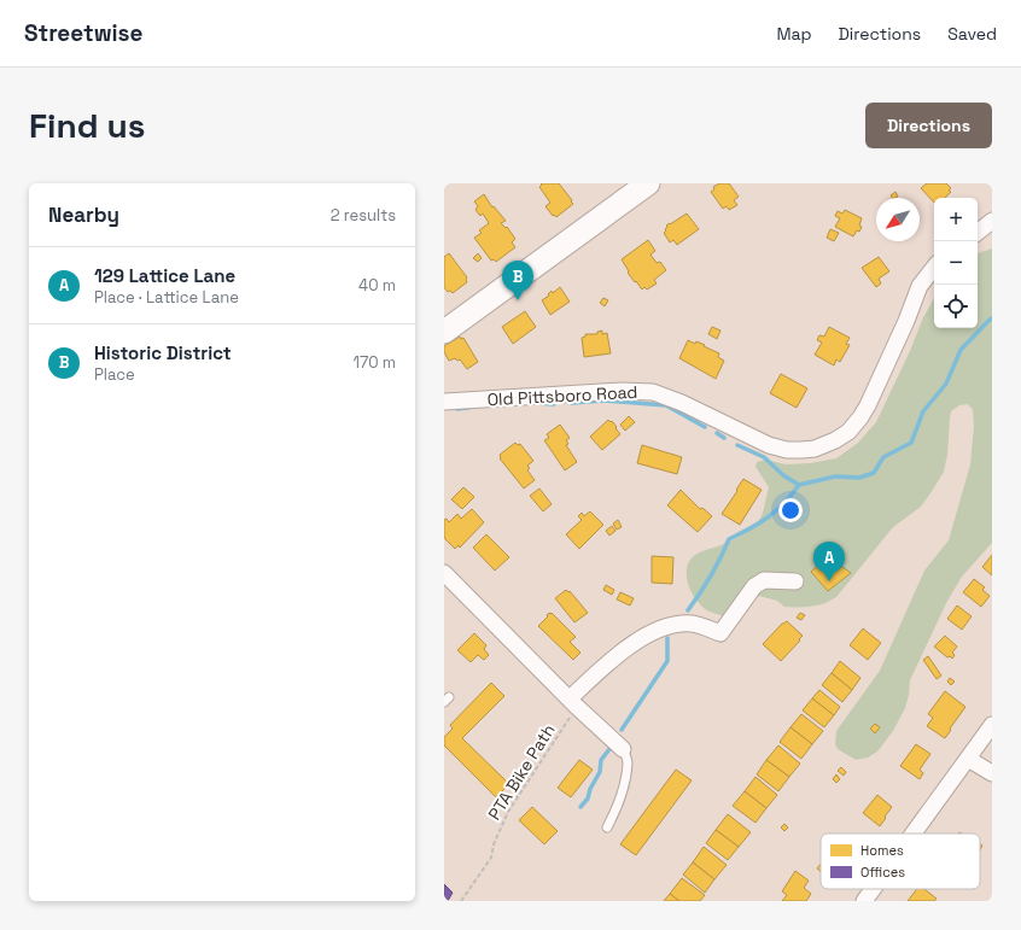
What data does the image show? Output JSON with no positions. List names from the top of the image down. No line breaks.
{"streets":{"street":["Old Pittsboro Road"],"path":["PTA Bike Path"]},"legend":["Homes","Offices"],"north":"bottom left","page":{"header":"Streetwise","nav":["Map","Directions","Saved"],"buttons":"Directions","title":"Find us","heading":["Nearby","2 results"],"map_buttons":["+","−"],"list":[{"mark":"A","name":"129 Lattice Lane","note":"Place · Lattice Lane","value":"40 m"},{"mark":"B","name":"Historic District","note":"Place","value":"170 m"}],"pins":["B","A"]}}
